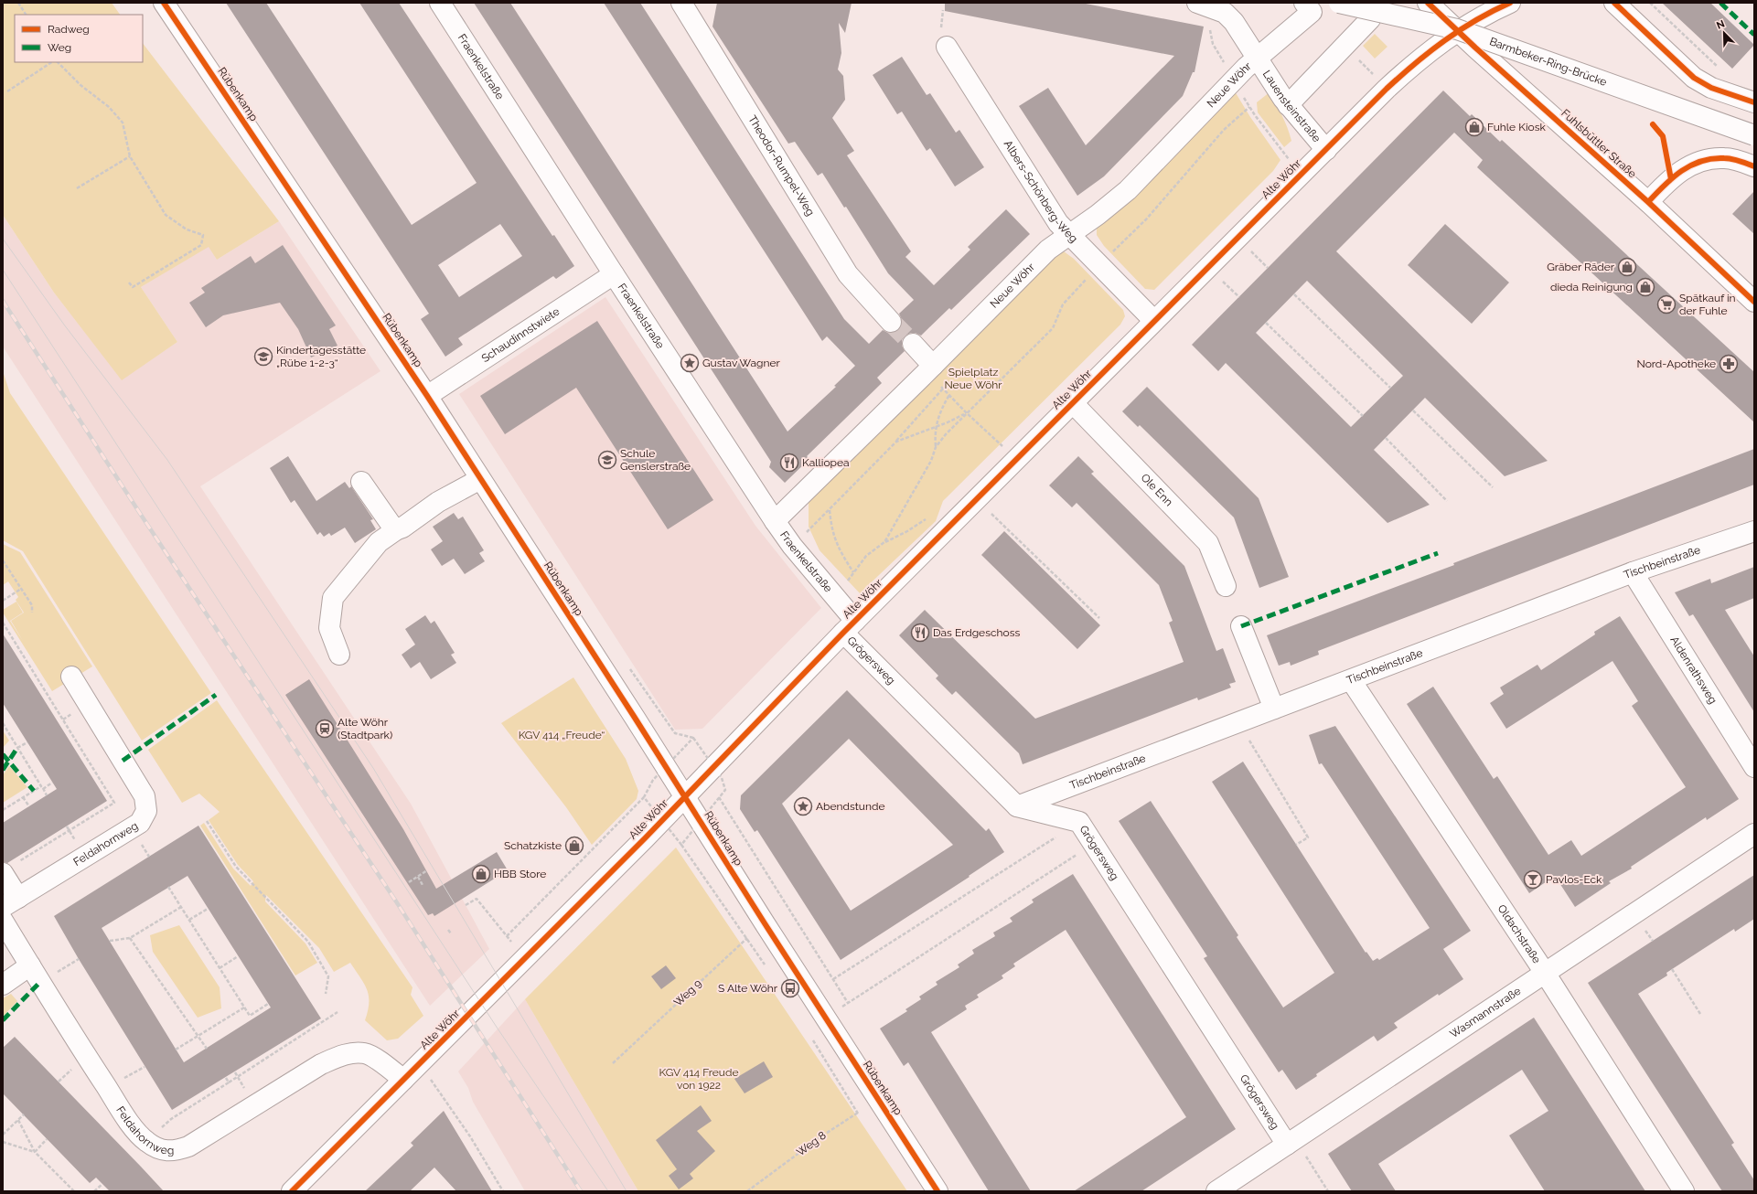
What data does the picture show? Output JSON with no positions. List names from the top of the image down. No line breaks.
{"streets":{"street":["Barmbeker-Ring-Brücke","Fraenkelstraße","Neue Wöhr","Rübenkamp","Lauensteinstraße","Fuhlsbüttler Straße","Theodor-Rumpel-Weg","Alte Wöhr","Albers-Schönberg-Weg","Schaudinnstwiete","Ole Enn","Tischbeinstraße","Grögersweg","Aldenrathsweg","Feldahornweg","Oldachstraße","Wasmannstraße"],"path":["Weg 9","Weg 8"]},"crossings":[["Fraenkelstraße","Neue Wöhr"],["Fraenkelstraße","Alte Wöhr"],["Fraenkelstraße","Schaudinnstwiete"],["Fraenkelstraße","Grögersweg"],["Neue Wöhr","Lauensteinstraße"],["Neue Wöhr","Albers-Schönberg-Weg"],["Rübenkamp","Alte Wöhr"],["Rübenkamp","Schaudinnstwiete"],["Rübenkamp","Weg 9"],["Rübenkamp","Weg 8"],["Lauensteinstraße","Alte Wöhr"],["Fuhlsbüttler Straße","Alte Wöhr"],["Alte Wöhr","Albers-Schönberg-Weg"],["Alte Wöhr","Ole Enn"],["Alte Wöhr","Grögersweg"],["Alte Wöhr","Feldahornweg"],["Tischbeinstraße","Grögersweg"],["Tischbeinstraße","Aldenrathsweg"],["Tischbeinstraße","Oldachstraße"],["Grögersweg","Wasmannstraße"],["Oldachstraße","Wasmannstraße"]],"parks":["Spielplatz Neue Wöhr","KGV 414 „Freude“","KGV 414 Freude von 1922"],"places":{"shop":["Fuhle Kiosk","Gräber Räder","dieda Reinigung","Schatzkiste","HBB Store"],"supermarket":["Spätkauf in der Fuhle"],"school or university":["Kindertagesstätte „Rübe 1-2-3“","Schule Genslerstraße"],"place":["Gustav Wagner","Abendstunde"],"pharmacy":["Nord-Apotheke"],"restaurant":["Kalliopea","Das Erdgeschoss"],"station":["Alte Wöhr (Stadtpark)"],"bar":["Pavlos-Eck"],"bus stop":["S Alte Wöhr"]},"legend":["Radweg","Weg"],"north":"top left"}
